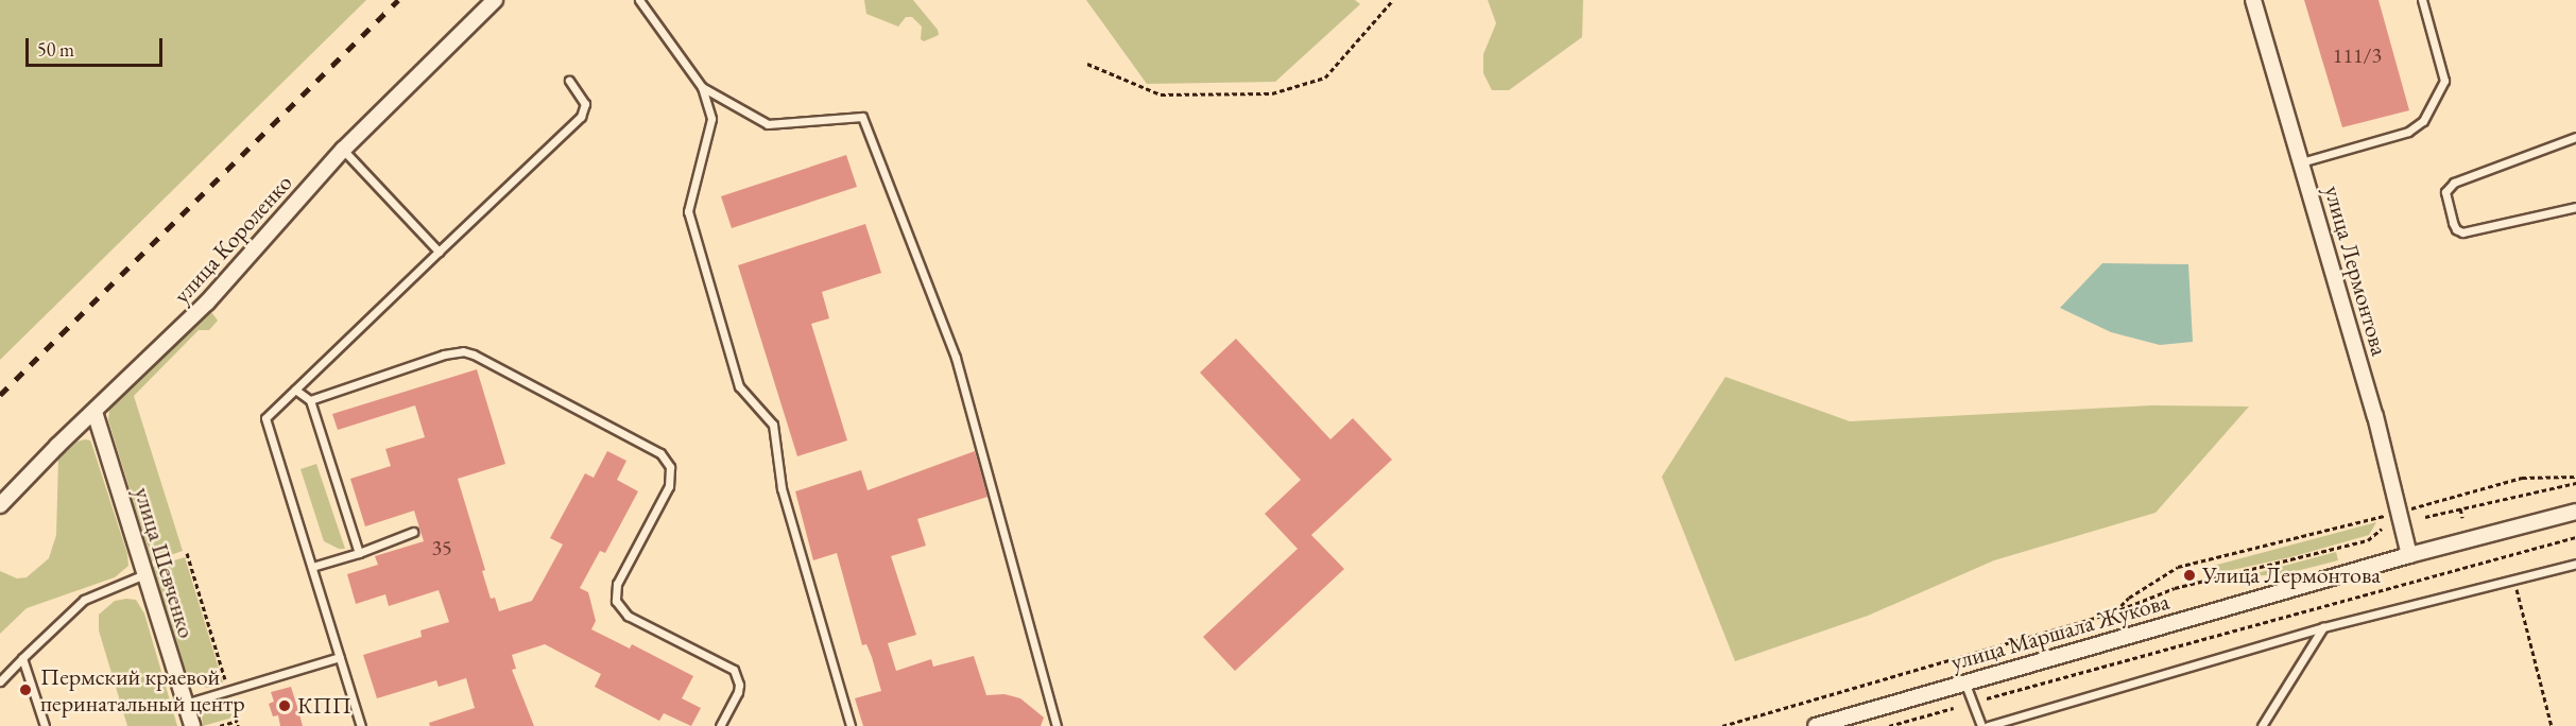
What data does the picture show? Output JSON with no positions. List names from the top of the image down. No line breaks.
{"streets":{"street":["улица Короленко","улица Лермонтова","улица Шевченко","улица Маршала Жукова"]},"crossings":[["улица Короленко","улица Шевченко"],["улица Лермонтова","улица Маршала Жукова"]],"places":["Улица Лермонтова","Пермский краевой перинатальный центр","КПП"],"house_numbers":["111/3","35"],"scale_bar":"50 m"}
